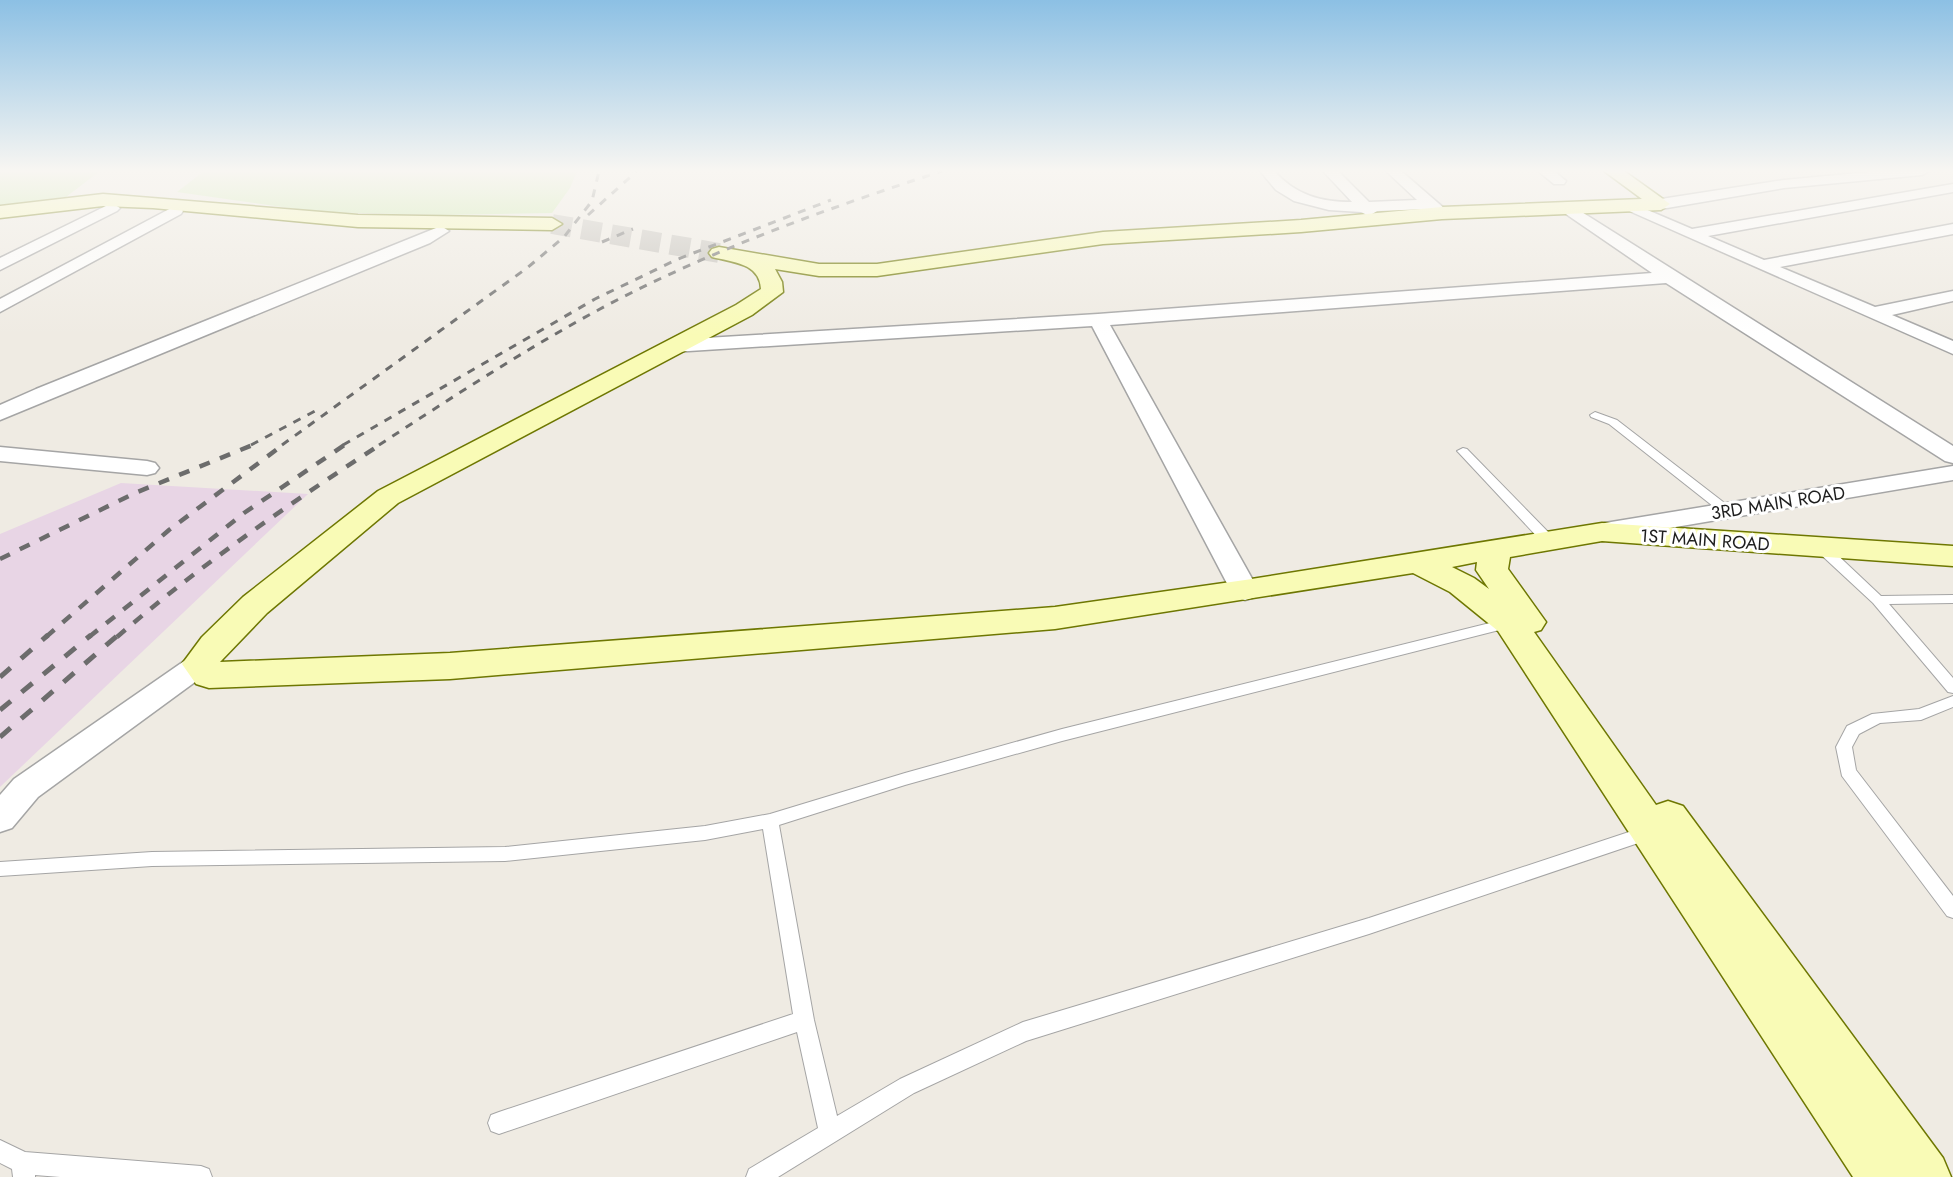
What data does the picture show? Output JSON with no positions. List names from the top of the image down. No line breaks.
{"streets":{"street":["3RD MAIN ROAD","1ST MAIN ROAD"]},"crossings":[["3RD MAIN ROAD","1ST MAIN ROAD"]]}
